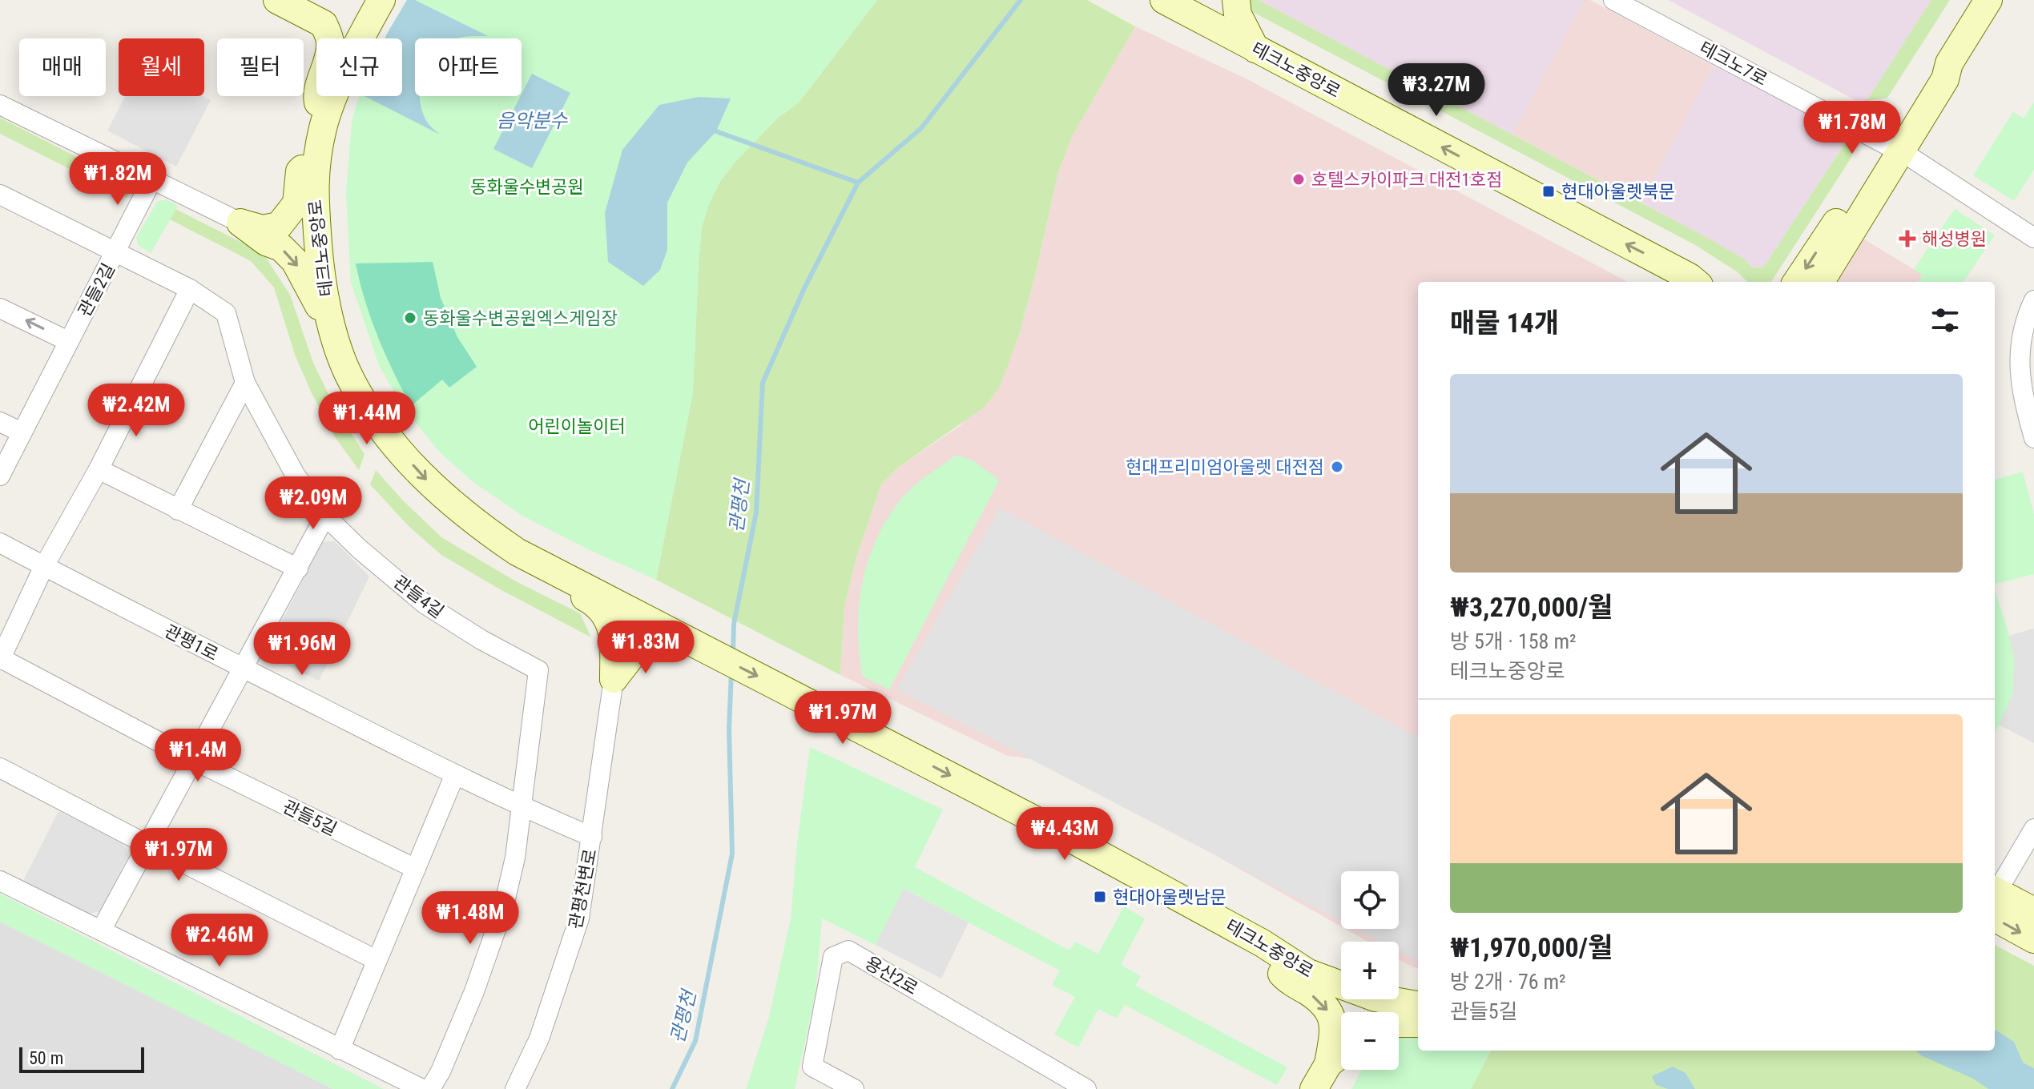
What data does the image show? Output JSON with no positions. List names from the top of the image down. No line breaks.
{"streets":{"main road":["테크노중앙로"],"street":["테크노7로","관들2길","관들4길","관평1로","관들5길","관평천변로","용산2로"]},"crossings":[["관들2길","관들4길"],["관들4길","관평1로"],["관평1로","관들5길"],["관평1로","관평천변로"]],"water":["음악분수","관평천"],"parks":["동화울수변공원","어린이놀이터"],"places":{"other":["호텔스카이파크 대전1호점","동화울수변공원엑스게임장","현대프리미엄아울렛 대전점"],"transit":["현대아울렛북문","현대아울렛남문"],"health":["해성병원"]},"scale_bar":"50 m","page":{"chip":["매매","월세","필터","신규","아파트"],"price":["₩3.27M","₩1.78M","₩1.82M","₩2.42M","₩1.44M","₩2.09M","₩1.83M","₩1.96M","₩1.97M","₩1.4M","₩4.43M","₩1.97M","₩1.48M","₩2.46M"],"heading":"매물 14개","list":[{"name":"₩3,270,000/월","note":"방 5개 · 158 m² · 테크노중앙로"},{"name":"₩1,970,000/월","note":"방 2개 · 76 m² · 관들5길"}],"map_buttons":["+","−"],"scale":"50 m"}}
